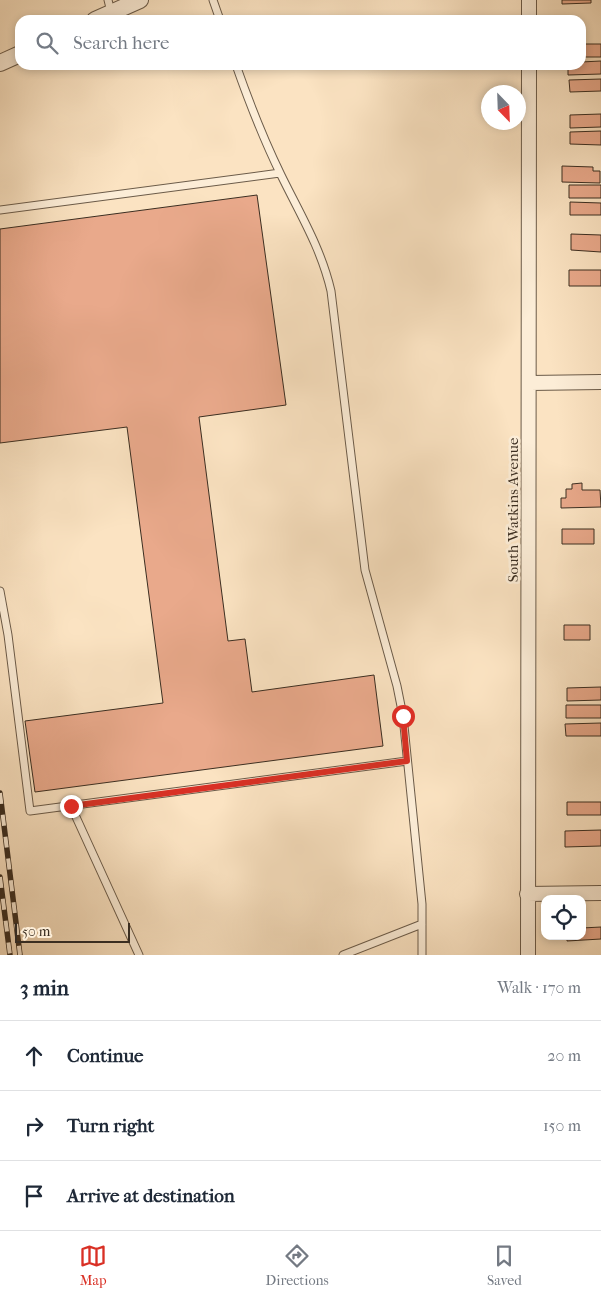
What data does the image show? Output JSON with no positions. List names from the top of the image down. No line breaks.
{"streets":{"street":["South Watkins Avenue"]},"scale_bar":"50 m","north":"bottom right","page":{"search":"Search here","scale":"50 m","heading":["3 min","Walk · 170 m"],"list":[["Continue","20 m"],["Turn right","150 m"],"Arrive at destination"],"nav":["Map","Directions","Saved"]}}
